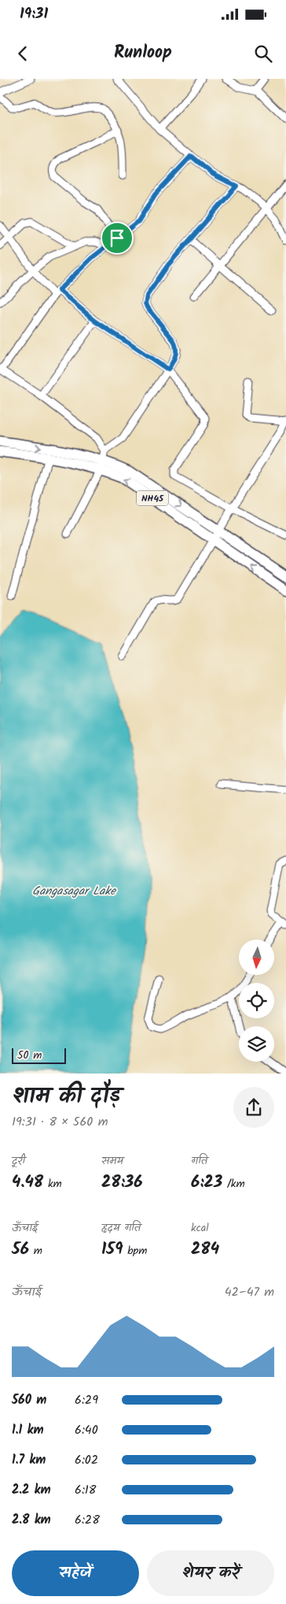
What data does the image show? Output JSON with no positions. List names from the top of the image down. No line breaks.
{"streets":{"highway":["NH45"]},"water":["Gangasagar Lake"],"scale_bar":"50 m","north":"bottom","page":{"status":"19:31","header":"Runloop","scale":"50 m","heading":["शाम की दौड़","19:31 · 8 × 560 m"],"stats":[["दूरी","4.48 km"],["समय","28:36"],["गति","6:23 /km"],["ऊँचाई","56 m"],["हृदय गति","159 bpm"],["kcal","284"]],"chart":["ऊँचाई","42–47 m"],"list":[{"name":"560 m","note":"6:29"},{"name":"1.1 km","note":"6:40"},{"name":"1.7 km","note":"6:02"},{"name":"2.2 km","note":"6:18"},{"name":"2.8 km","note":"6:28"}],"buttons":["सहेजें","शेयर करें"]}}
